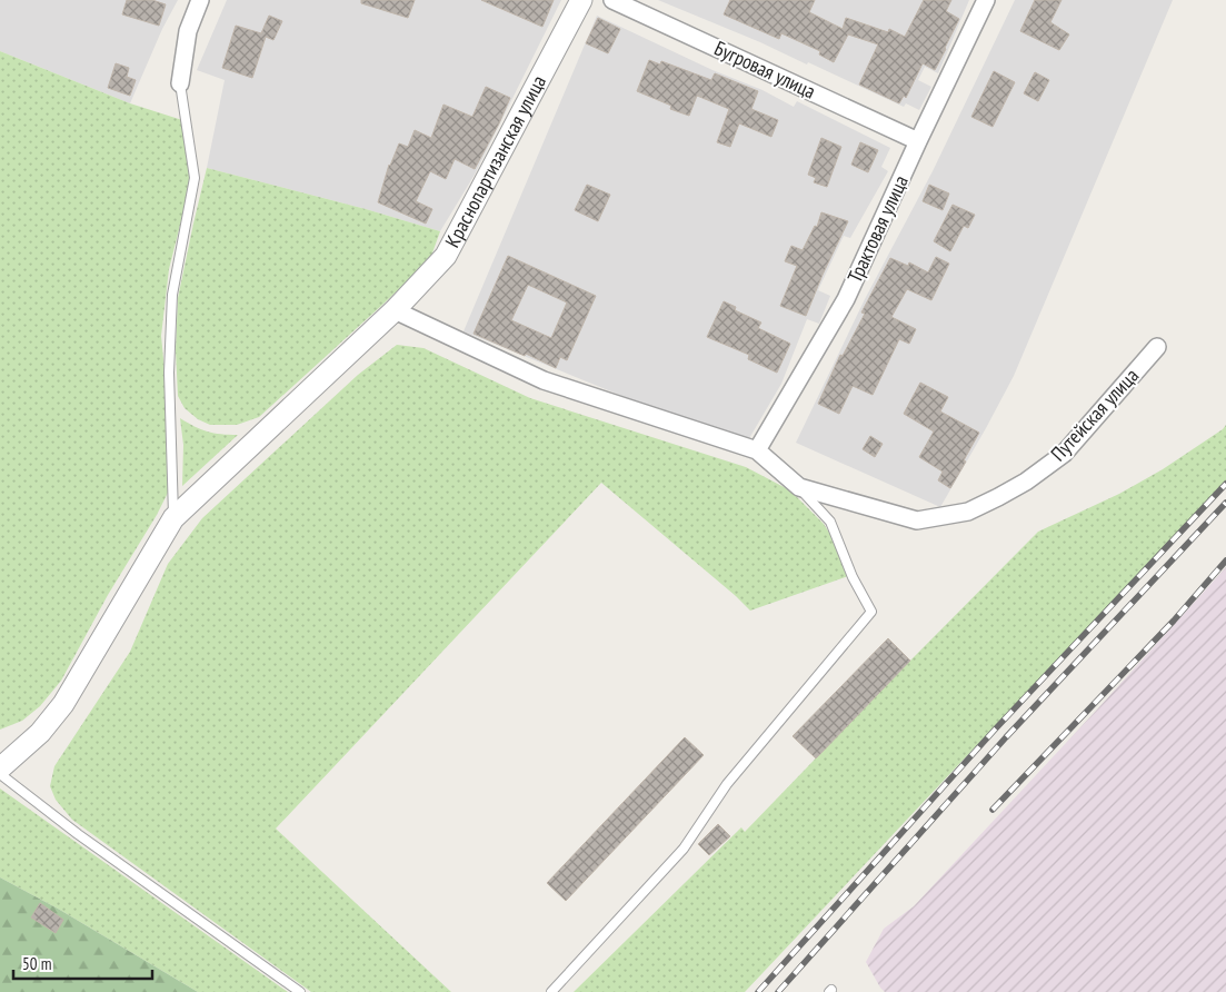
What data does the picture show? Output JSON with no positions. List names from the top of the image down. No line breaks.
{"streets":{"street":["Бугровая улица","Краснопартизанская улица","Трактовая улица","Путейская улица"]},"crossings":[["Бугровая улица","Трактовая улица"],["Трактовая улица","Путейская улица"]],"scale_bar":"50 m"}
